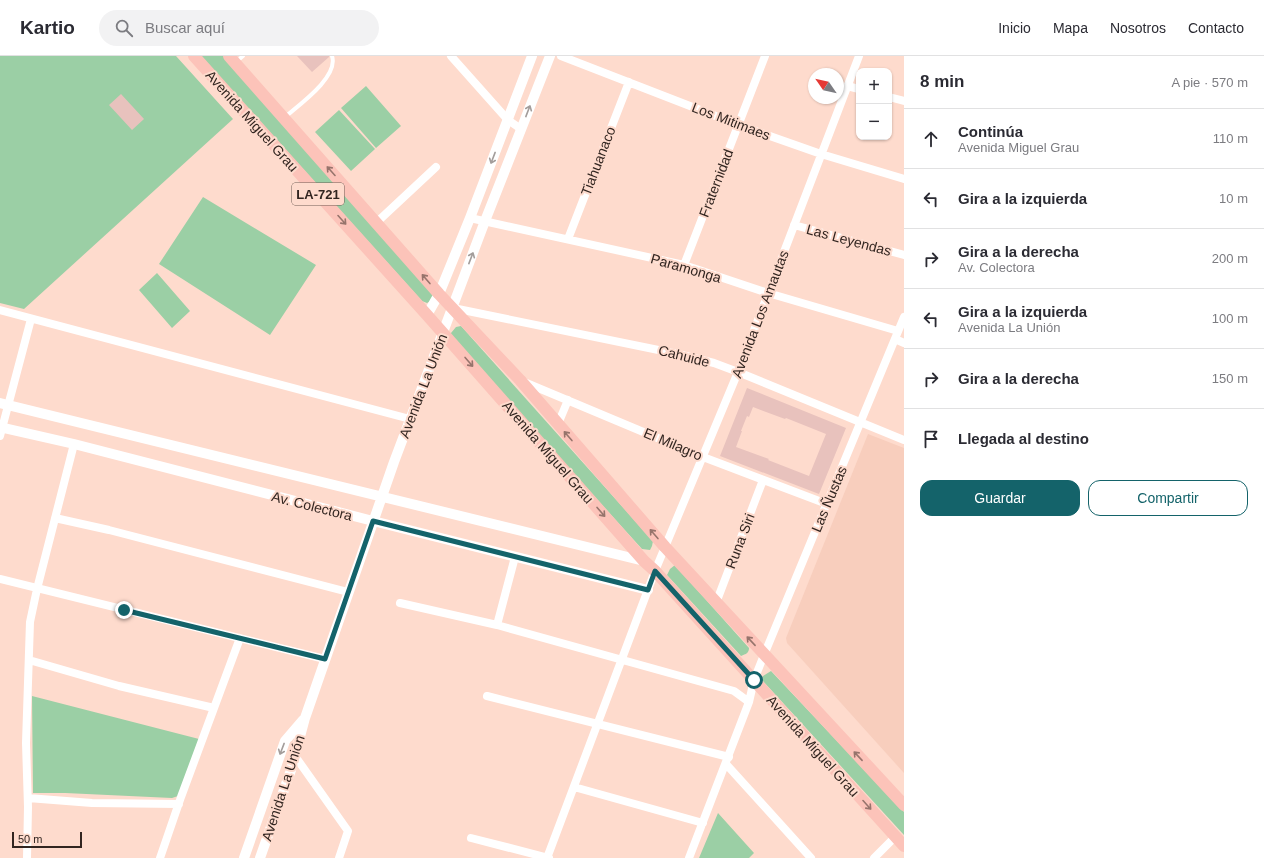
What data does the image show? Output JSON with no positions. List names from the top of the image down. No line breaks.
{"streets":{"main road":["Avenida Miguel Grau","LA-721"],"street":["Los Mitimaes","Tiahuanaco","Fraternidad","Las Leyendas","Paramonga","Avenida Los Amautas","Cahuide","Avenida La Unión","El Milagro","Las Ñustas","Av. Colectora","Runa Siri"]},"crossings":[["Avenida Miguel Grau","Avenida Los Amautas"],["Avenida Miguel Grau","Cahuide"],["Avenida Miguel Grau","Avenida La Unión"],["Avenida Miguel Grau","El Milagro"],["Avenida Miguel Grau","Las Ñustas"],["Avenida Miguel Grau","Av. Colectora"],["Avenida Miguel Grau","Runa Siri"],["Los Mitimaes","Tiahuanaco"],["Los Mitimaes","Fraternidad"],["Los Mitimaes","Avenida Los Amautas"],["Tiahuanaco","Paramonga"],["Fraternidad","Paramonga"],["Las Leyendas","Avenida Los Amautas"],["Paramonga","Avenida Los Amautas"],["Paramonga","Avenida La Unión"],["Paramonga","Las Ñustas"],["Avenida Los Amautas","Cahuide"],["Avenida Los Amautas","El Milagro"],["Avenida Los Amautas","Av. Colectora"],["Cahuide","Avenida La Unión"],["Cahuide","Las Ñustas"],["Avenida La Unión","Av. Colectora"],["El Milagro","Las Ñustas"],["El Milagro","Runa Siri"]],"scale_bar":"50 m","north":"top left","page":{"header":"Kartio","search":"Buscar aquí","nav":["Inicio","Mapa","Nosotros","Contacto"],"heading":["8 min","A pie · 570 m"],"map_buttons":["+","−"],"list":[["Continúa","Avenida Miguel Grau","110 m"],["Gira a la izquierda","10 m"],["Gira a la derecha","Av. Colectora","200 m"],["Gira a la izquierda","Avenida La Unión","100 m"],["Gira a la derecha","150 m"],"Llegada al destino"],"buttons":["Guardar","Compartir"],"scale":"50 m"}}
